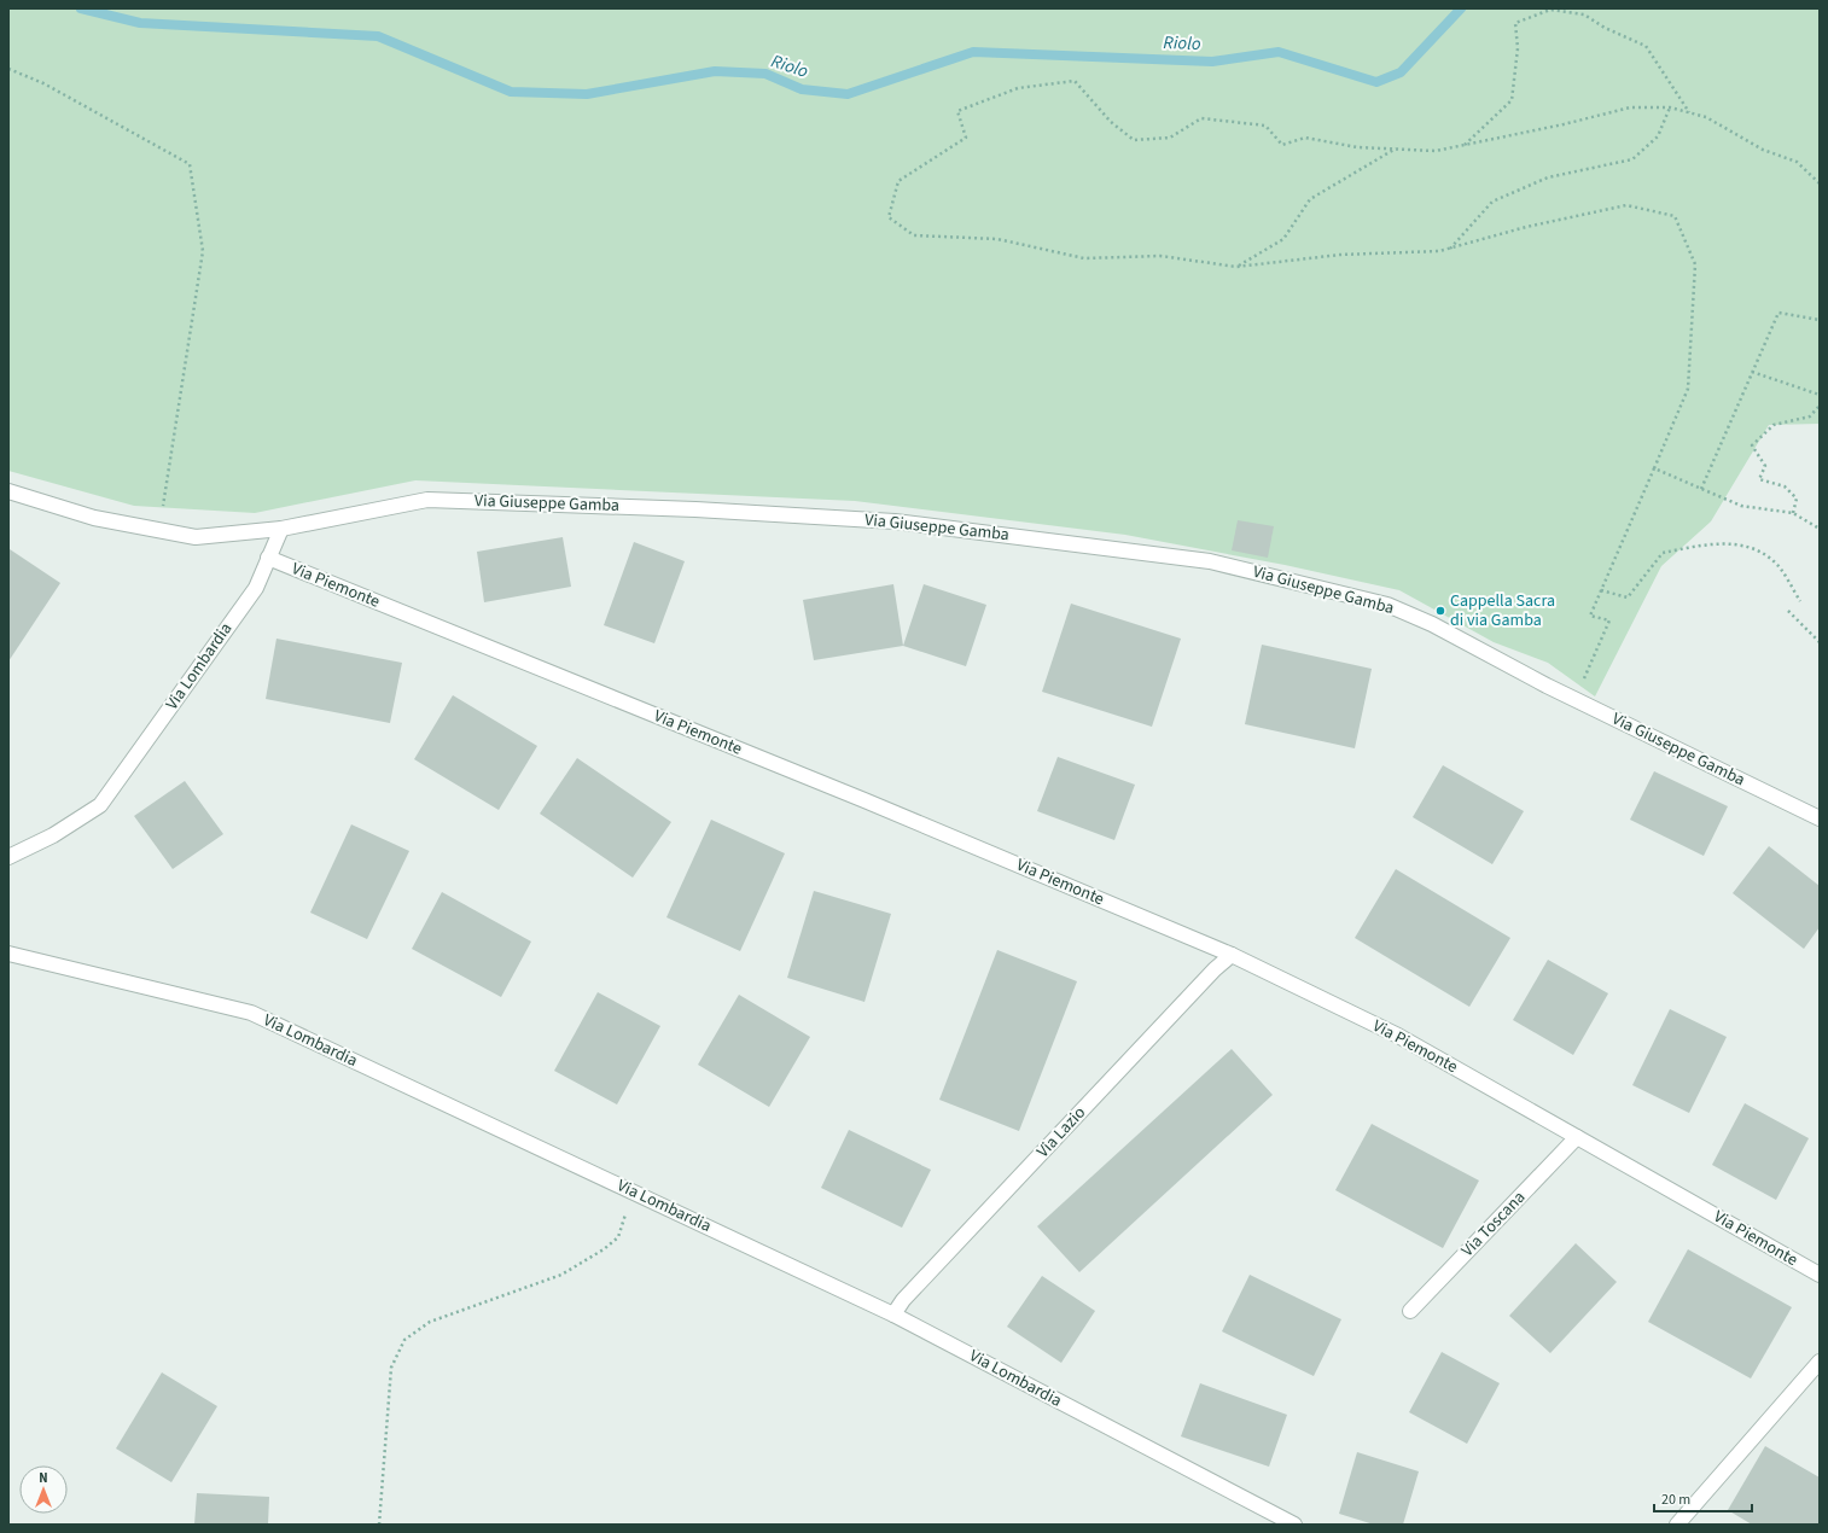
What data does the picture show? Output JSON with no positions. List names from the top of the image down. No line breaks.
{"streets":{"street":["Via Giuseppe Gamba","Via Piemonte","Via Lombardia","Via Lazio","Via Toscana"]},"crossings":[["Via Giuseppe Gamba","Via Lombardia"],["Via Piemonte","Via Lombardia"],["Via Piemonte","Via Lazio"],["Via Piemonte","Via Toscana"],["Via Lombardia","Via Lazio"]],"water":["Riolo"],"places":["Cappella Sacra di via Gamba"],"scale_bar":"20 m","north":"top"}
